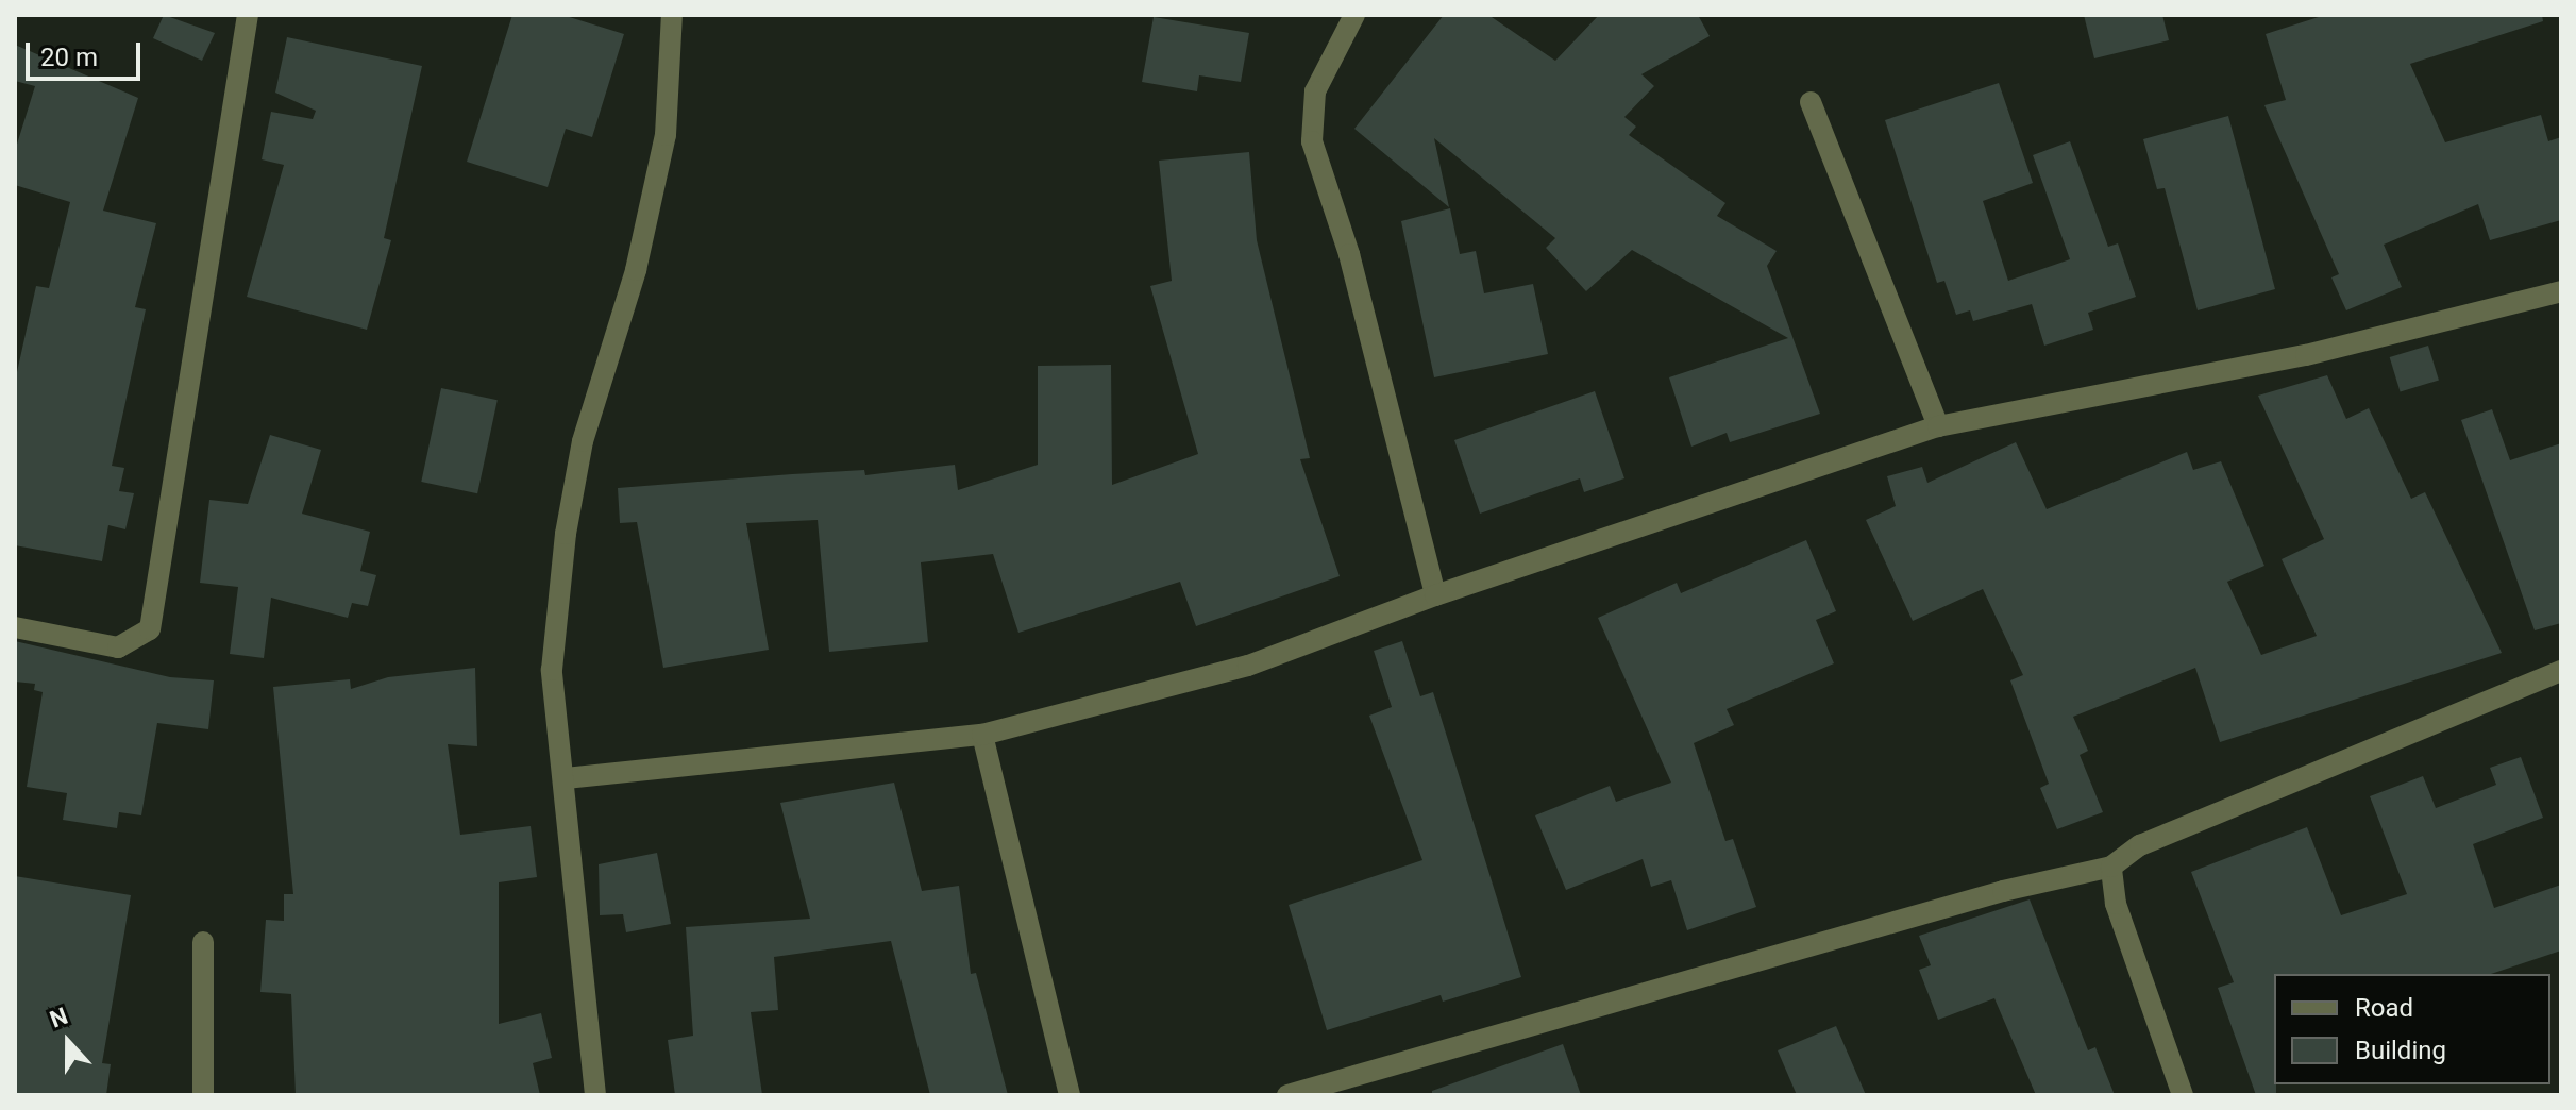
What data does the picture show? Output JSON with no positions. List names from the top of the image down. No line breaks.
{"legend":["Road","Building"],"scale_bar":"20 m","north":"top"}
